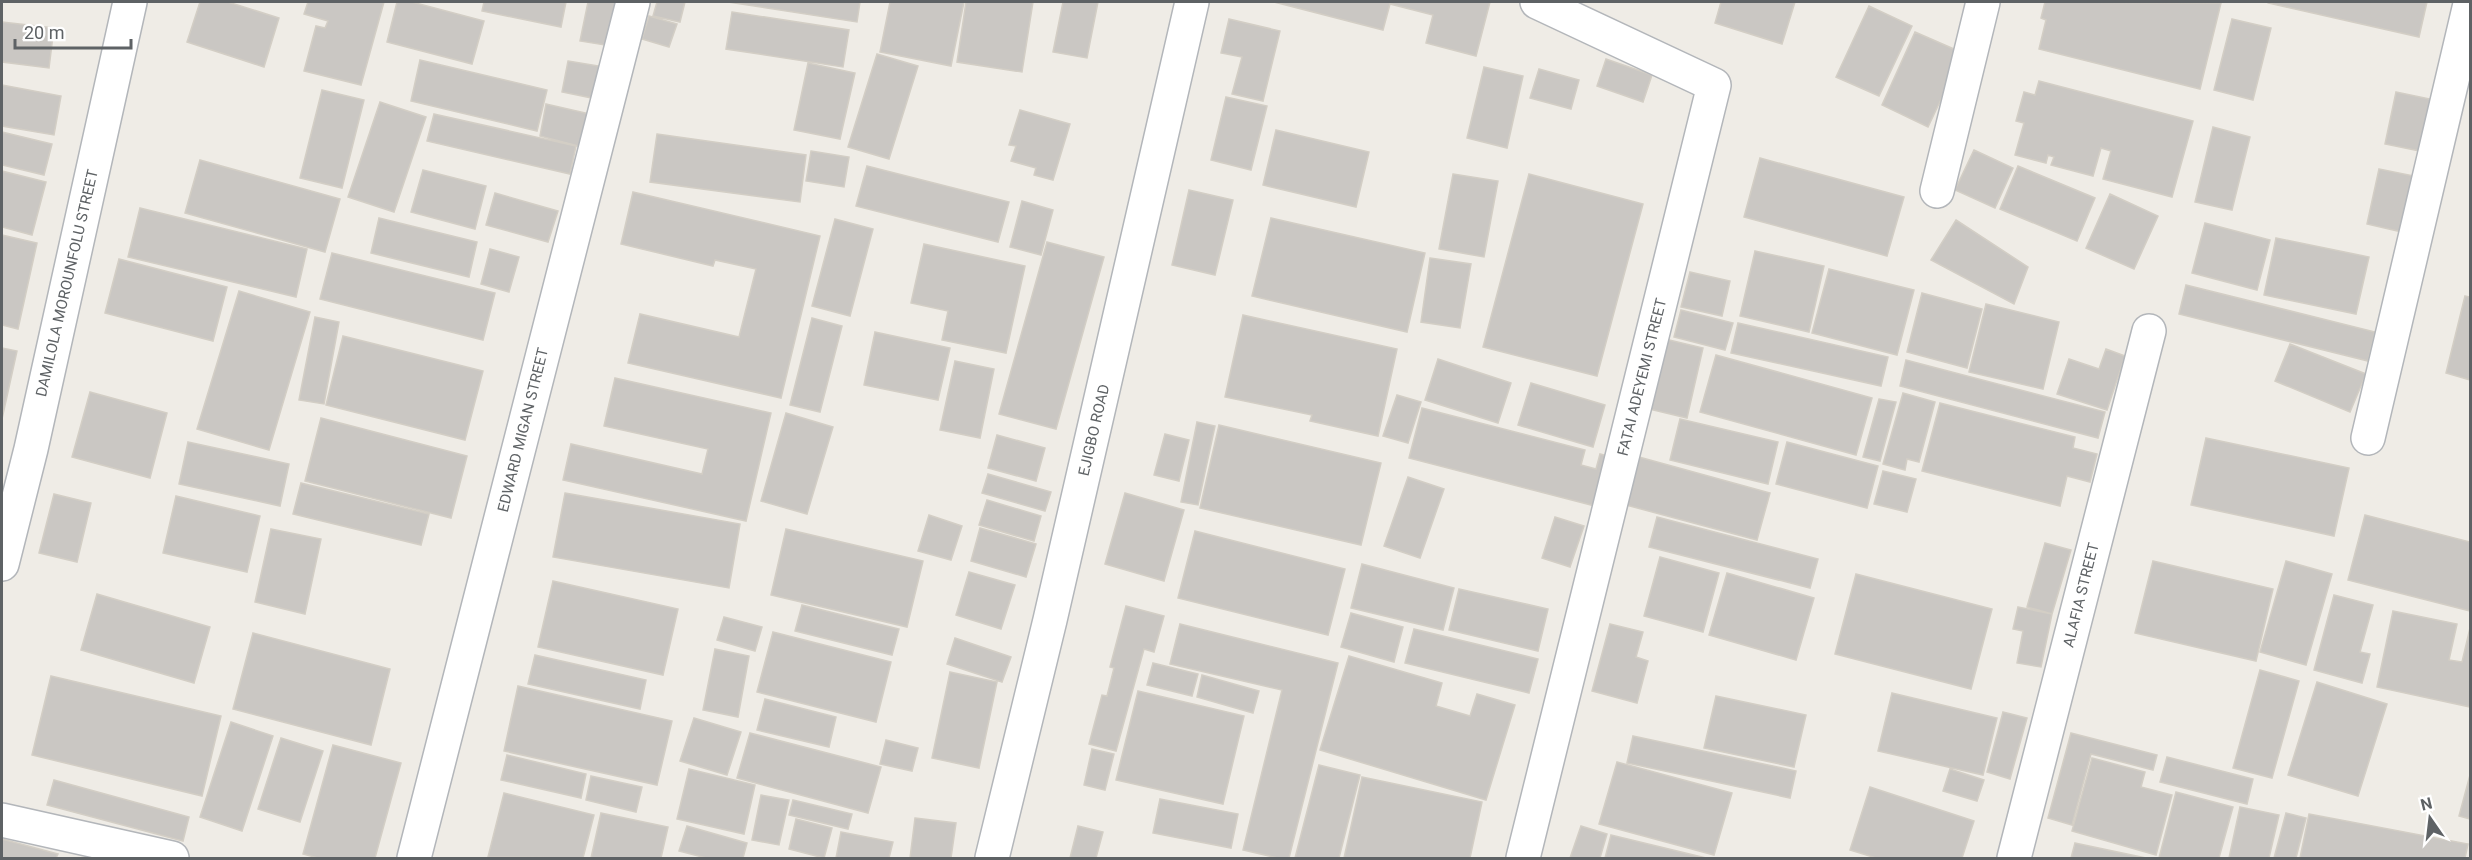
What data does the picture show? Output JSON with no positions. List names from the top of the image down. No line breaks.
{"streets":{"street":["DAMILOLA MOROUNFOLU STREET","FATAI ADEYEMI STREET","EDWARD MIGAN STREET","EJIGBO ROAD","ALAFIA STREET"]},"scale_bar":"20 m","north":"top"}
